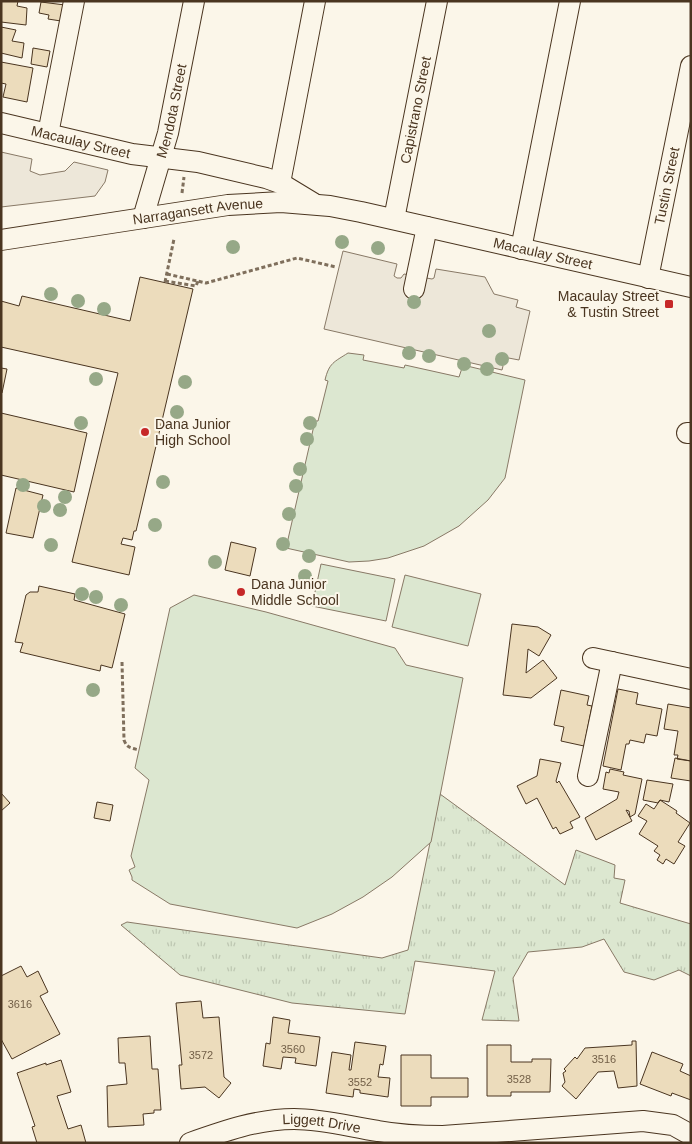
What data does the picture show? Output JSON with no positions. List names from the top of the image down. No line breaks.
{"streets":{"street":["Capistrano Street","Mendota Street","Macaulay Street","Tustin Street","Narragansett Avenue","Liggett Drive"]},"crossings":[["Capistrano Street","Macaulay Street"],["Capistrano Street","Narragansett Avenue"],["Mendota Street","Macaulay Street"],["Mendota Street","Narragansett Avenue"],["Macaulay Street","Tustin Street"],["Macaulay Street","Narragansett Avenue"]],"places":{"transit":["Macaulay Street & Tustin Street"],"other":["Dana Junior High School","Dana Junior Middle School"]},"house_numbers":["3616","3560","3572","3516","3528","3552"]}
